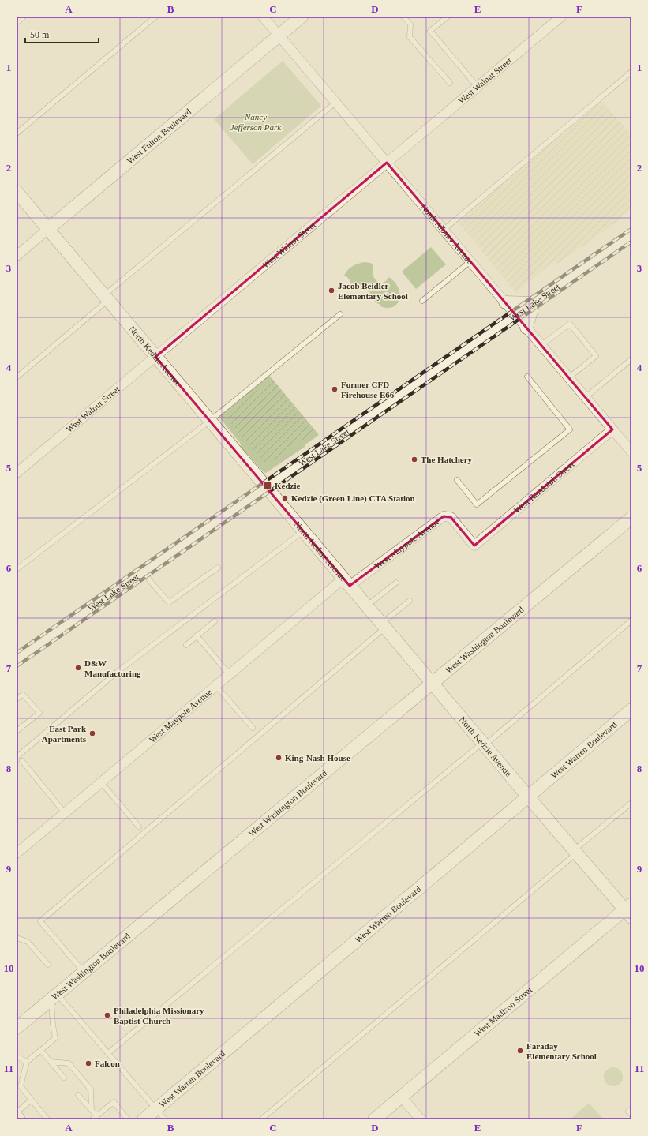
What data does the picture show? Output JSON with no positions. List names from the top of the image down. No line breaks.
{"streets":{"main road":["West Fulton Boulevard","West Lake Street","North Kedzie Avenue","West Washington Boulevard","West Warren Boulevard","West Madison Street"],"street":["West Walnut Street","North Albany Avenue","West Randolph Street","West Maypole Avenue"]},"crossings":[["West Walnut Street","North Albany Avenue"],["West Walnut Street","North Kedzie Avenue"],["West Fulton Boulevard","North Albany Avenue"],["West Fulton Boulevard","North Kedzie Avenue"],["North Albany Avenue","West Lake Street"],["North Albany Avenue","West Randolph Street"],["West Lake Street","North Kedzie Avenue"],["North Kedzie Avenue","West Maypole Avenue"],["North Kedzie Avenue","West Washington Boulevard"],["North Kedzie Avenue","West Warren Boulevard"],["North Kedzie Avenue","West Madison Street"],["West Randolph Street","West Maypole Avenue"]],"parks":["Nancy Jefferson Park"],"places":{"other":["Jacob Beidler Elementary School","Former CFD Firehouse E66","The Hatchery","Kedzie (Green Line) CTA Station","D&W Manufacturing","East Park Apartments","King-Nash House","Philadelphia Missionary Baptist Church","Faraday Elementary School","Falcon"],"transit":["Kedzie"]},"scale_bar":"50 m","grid":{"columns":["A","B","C","D","E","F"],"rows":["1","2","3","4","5","6","7","8","9","10","11"]}}
